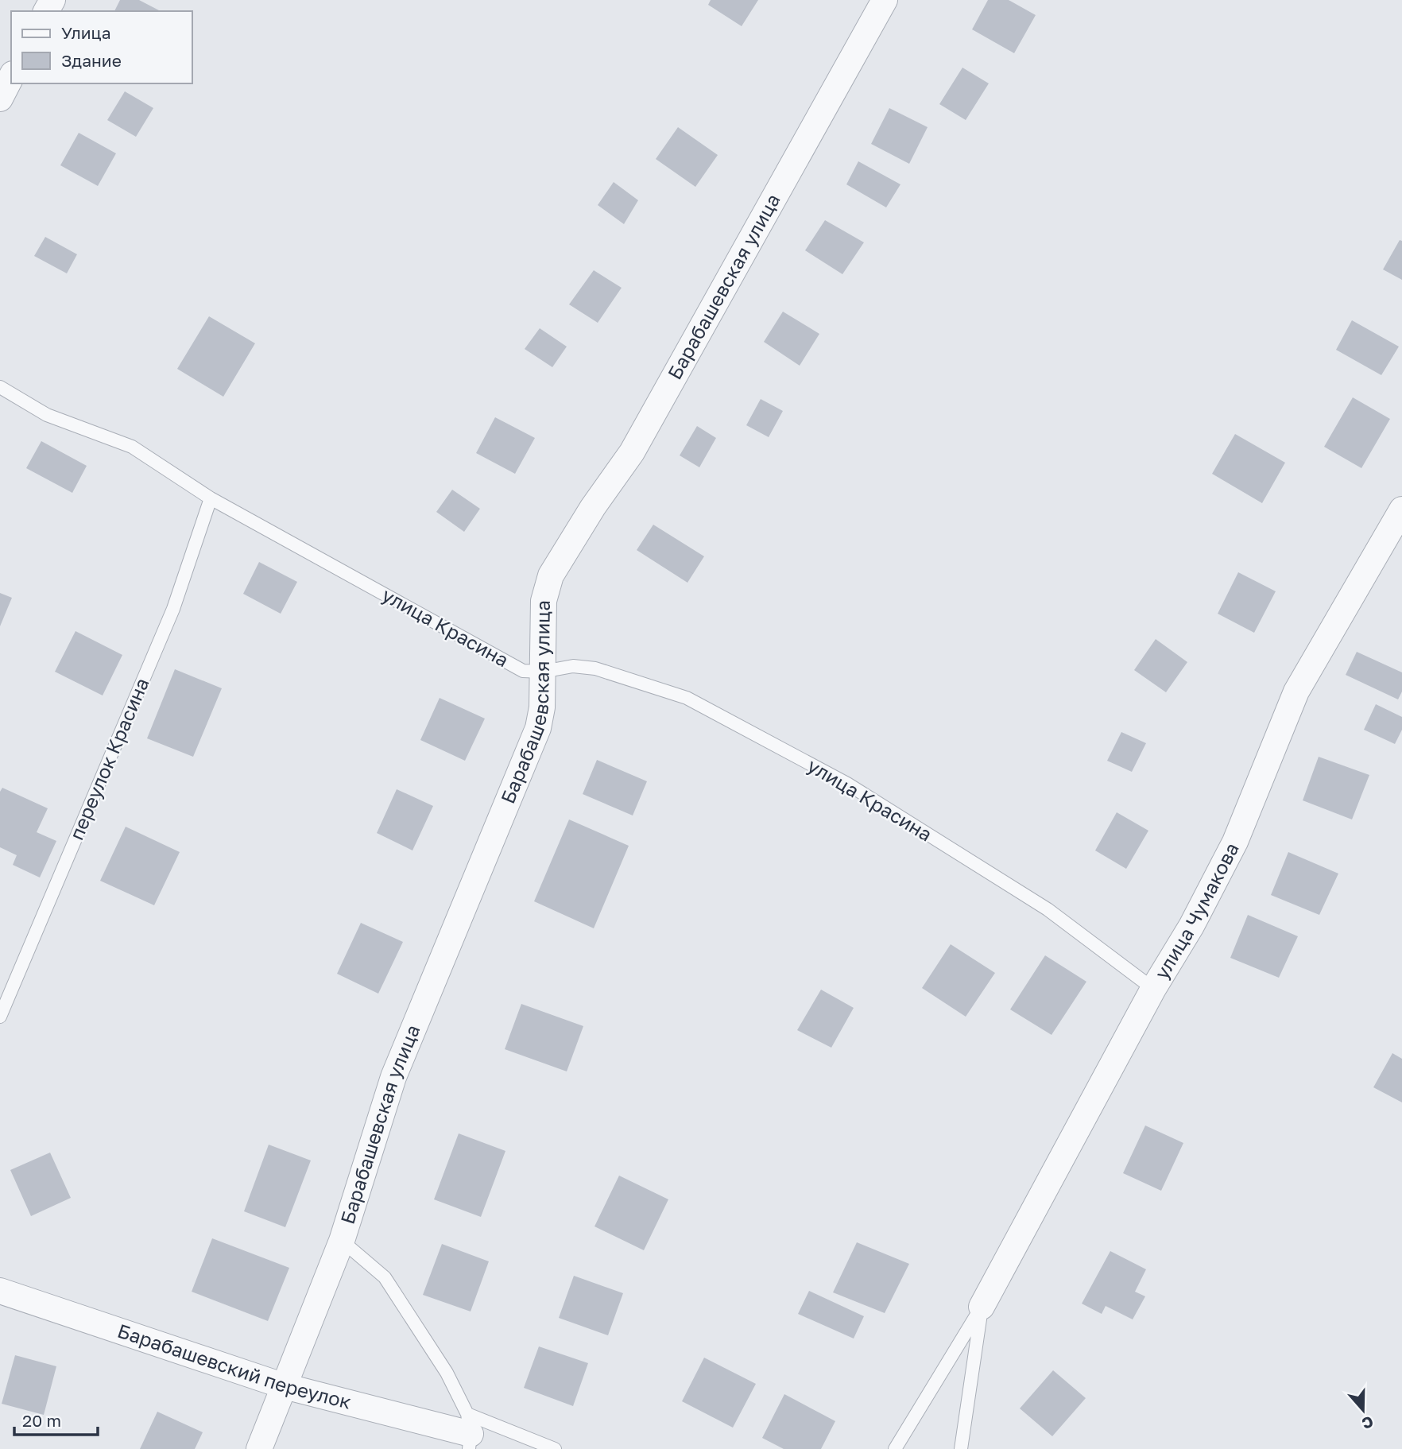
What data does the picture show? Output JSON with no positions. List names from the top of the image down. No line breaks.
{"streets":{"street":["Барабашевская улица","улица Чумакова","Барабашевский переулок"],"lane":["улица Красина","переулок Красина"]},"crossings":[["Барабашевская улица","улица Красина"],["Барабашевская улица","Барабашевский переулок"],["улица Красина","переулок Красина"],["улица Красина","улица Чумакова"]],"legend":["Улица","Здание"],"scale_bar":"20 m","north":"bottom"}
